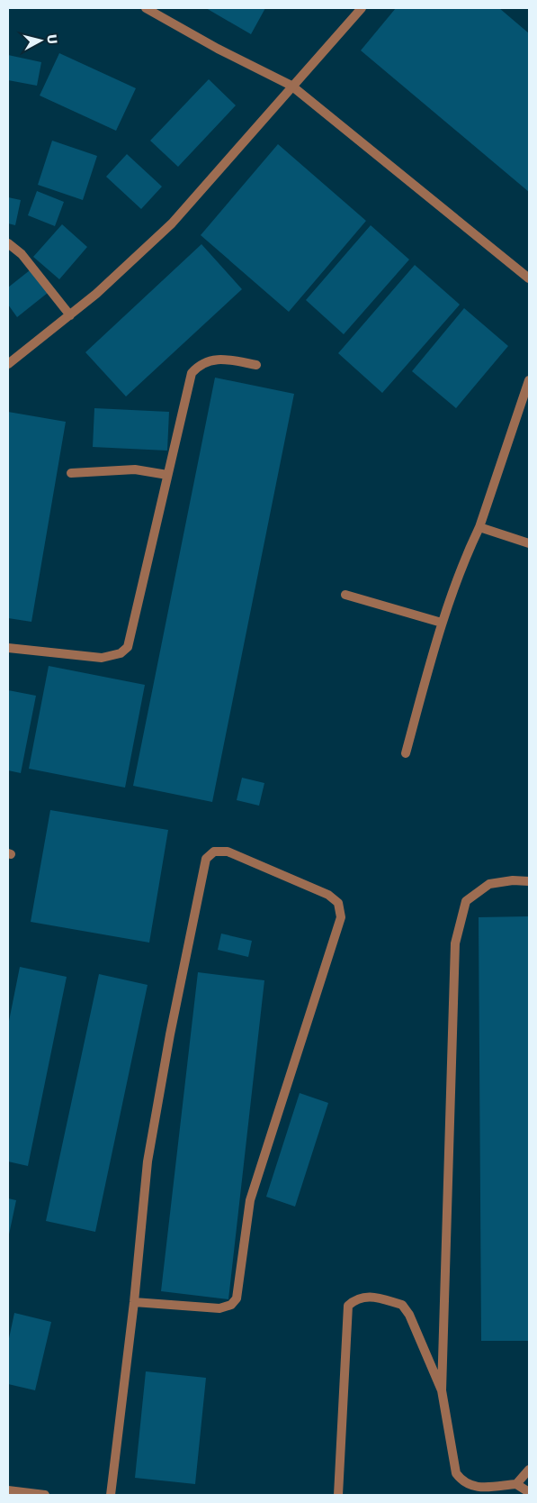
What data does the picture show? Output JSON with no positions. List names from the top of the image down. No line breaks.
{"north":"right"}
